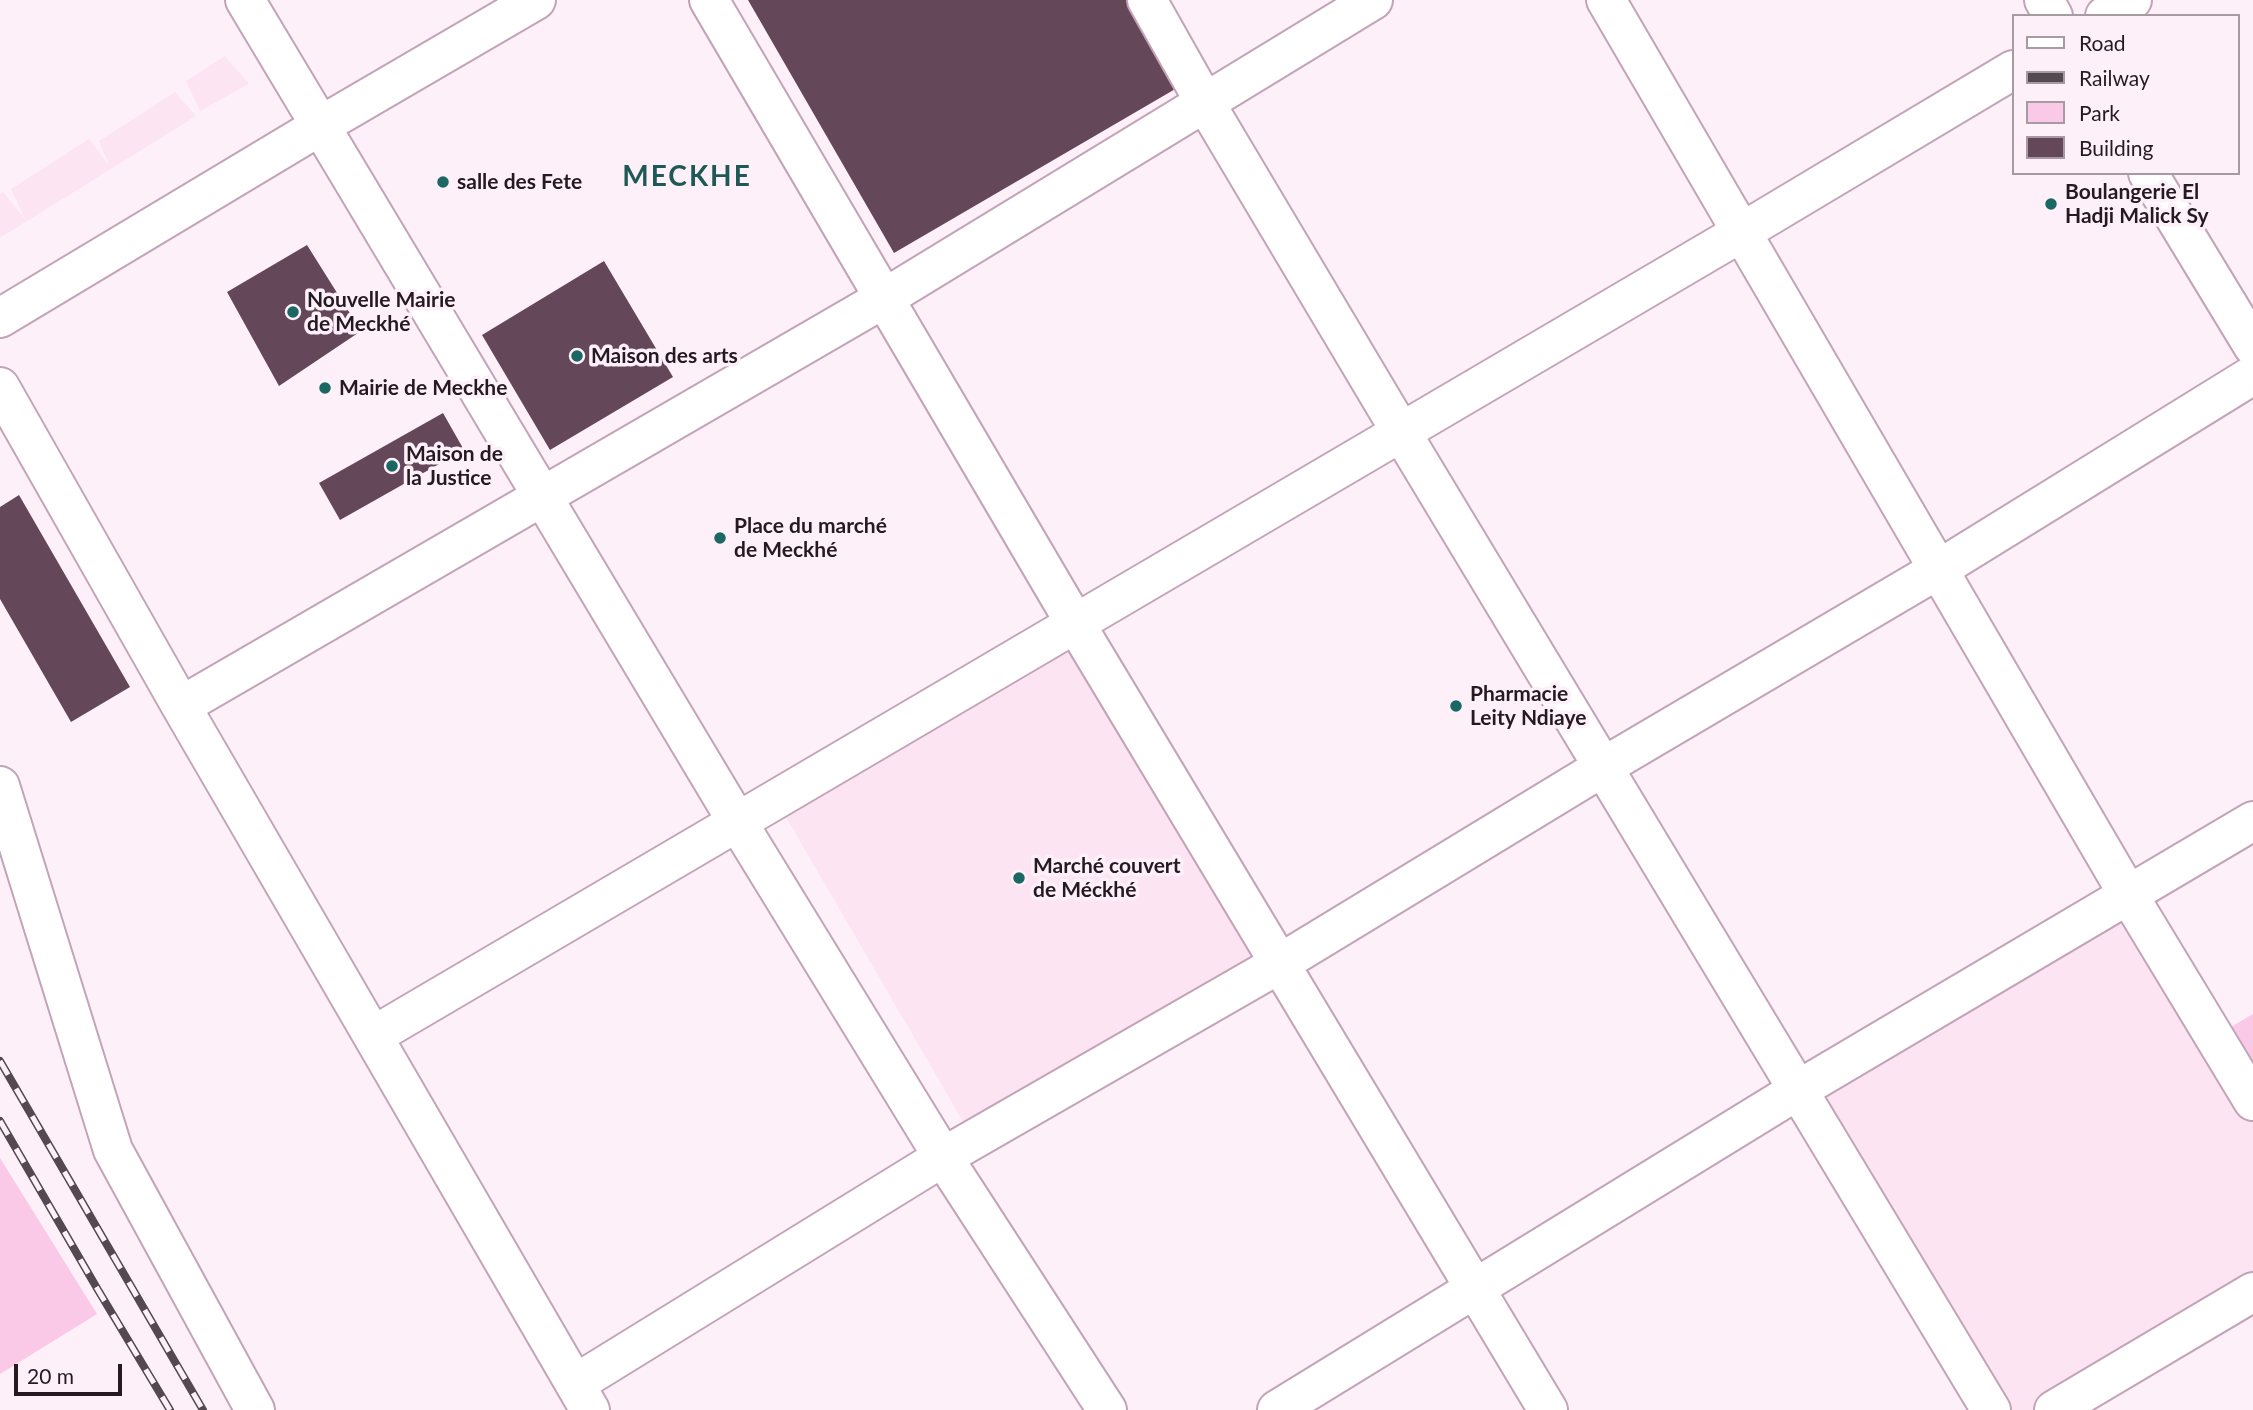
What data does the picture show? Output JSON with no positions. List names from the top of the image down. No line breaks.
{"districts":["MECKHE"],"places":["salle des Fete","Boulangerie El Hadji Malick Sy","Nouvelle Mairie de Meckhé","Maison des arts","Mairie de Meckhe","Maison de la Justice","Place du marché de Meckhé","Pharmacie Leity Ndiaye","Marché couvert de Méckhé"],"legend":["Road","Railway","Park","Building"],"scale_bar":"20 m"}
